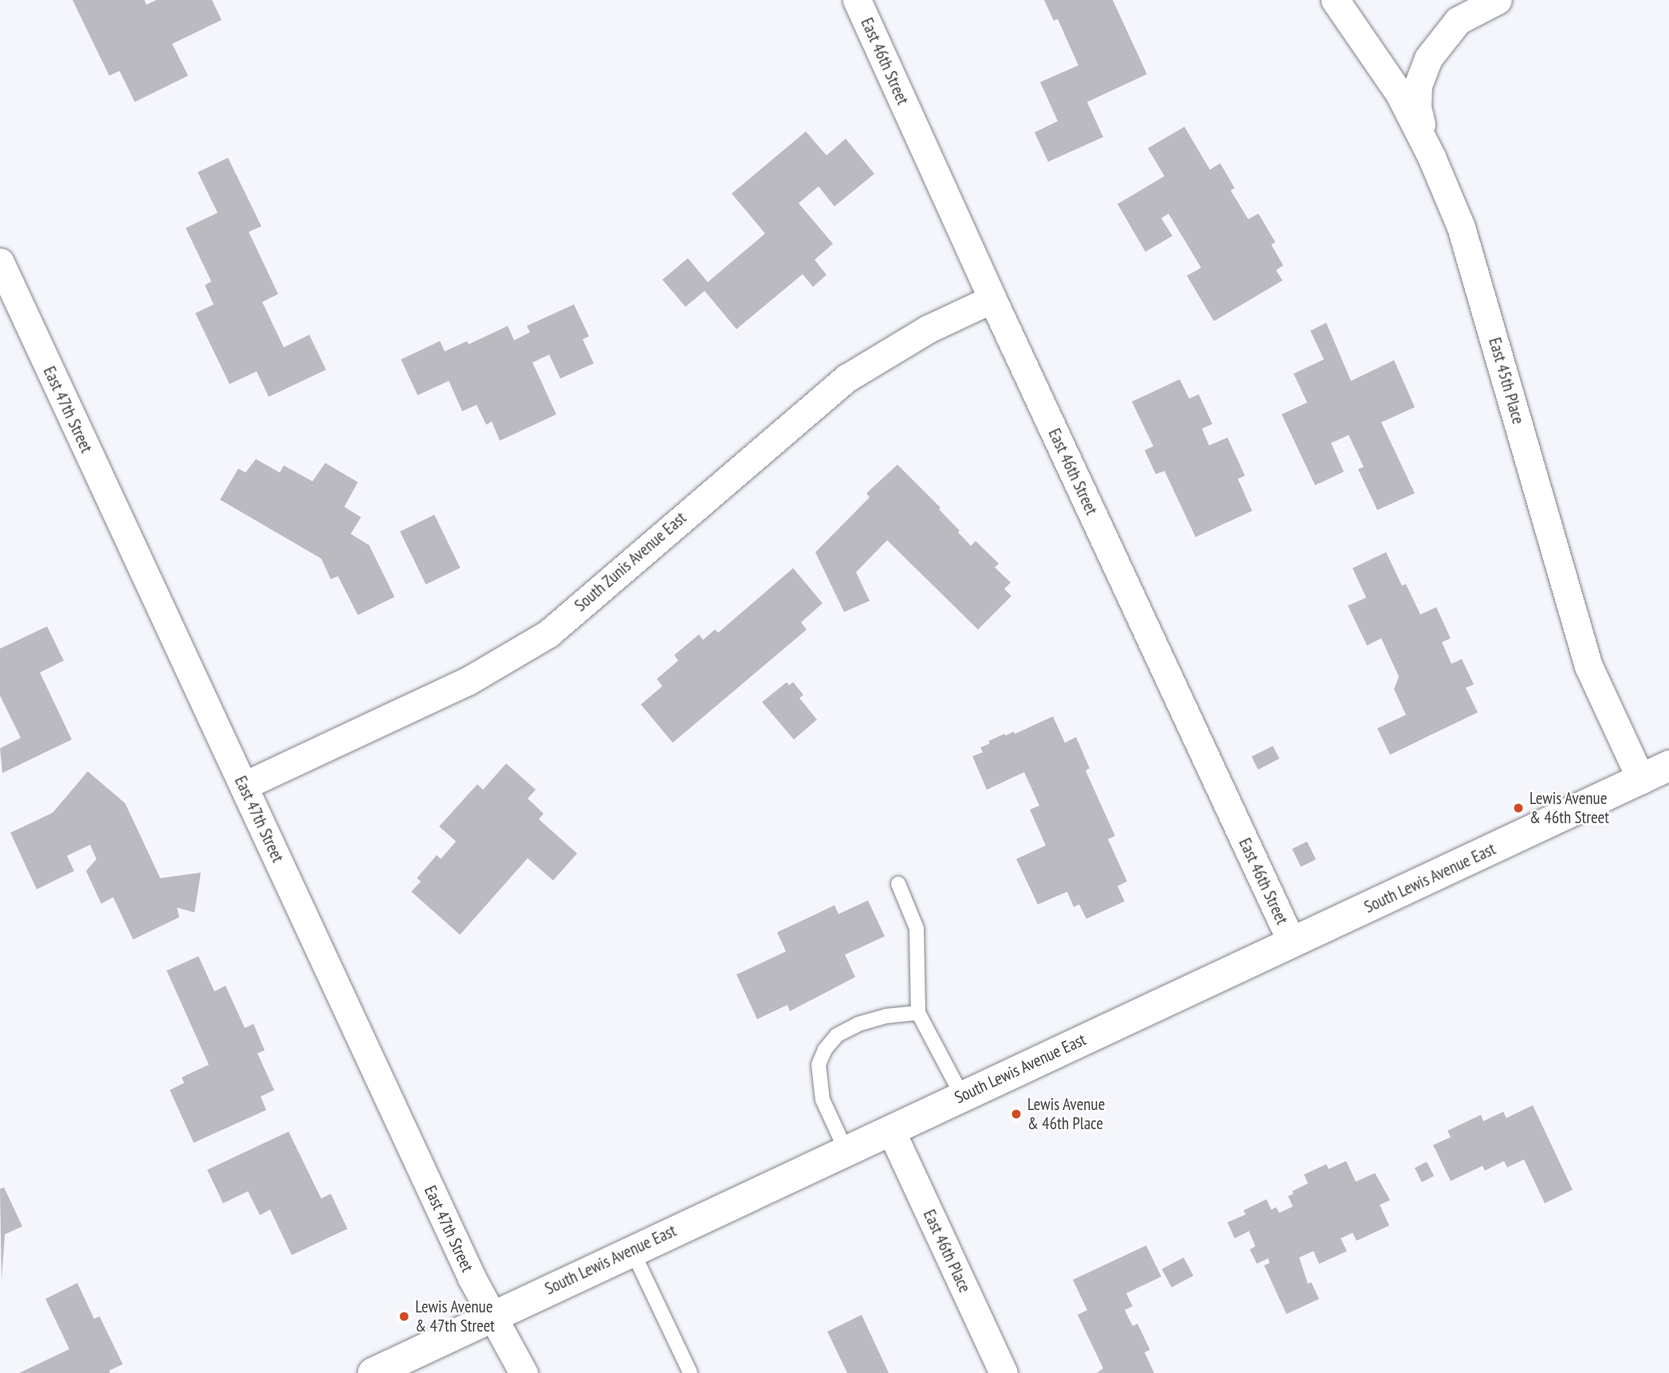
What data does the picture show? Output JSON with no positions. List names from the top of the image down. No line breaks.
{"streets":{"main road":["South Lewis Avenue East"],"street":["East 46th Street","East 45th Place","East 47th Street","South Zunis Avenue East","East 46th Place"]},"crossings":[["East 46th Street","South Zunis Avenue East"],["East 46th Street","South Lewis Avenue East"],["East 45th Place","South Lewis Avenue East"],["East 47th Street","South Zunis Avenue East"],["East 47th Street","South Lewis Avenue East"],["South Lewis Avenue East","East 46th Place"]],"places":["Lewis Avenue & 46th Street","Lewis Avenue & 46th Place","Lewis Avenue & 47th Street"]}
